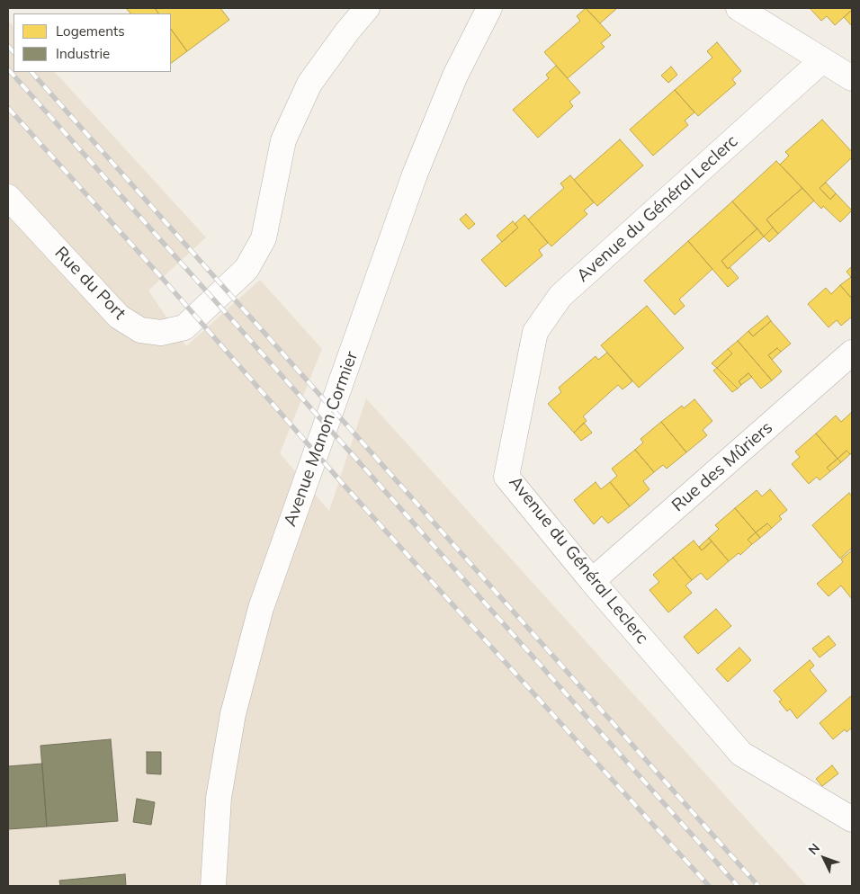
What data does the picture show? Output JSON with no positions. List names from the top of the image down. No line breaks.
{"streets":{"street":["Avenue du Général Leclerc","Rue du Port","Avenue Manon Cormier","Rue des Mûriers"]},"crossings":[["Avenue du Général Leclerc","Rue des Mûriers"]],"legend":["Logements","Industrie"],"north":"top left"}
